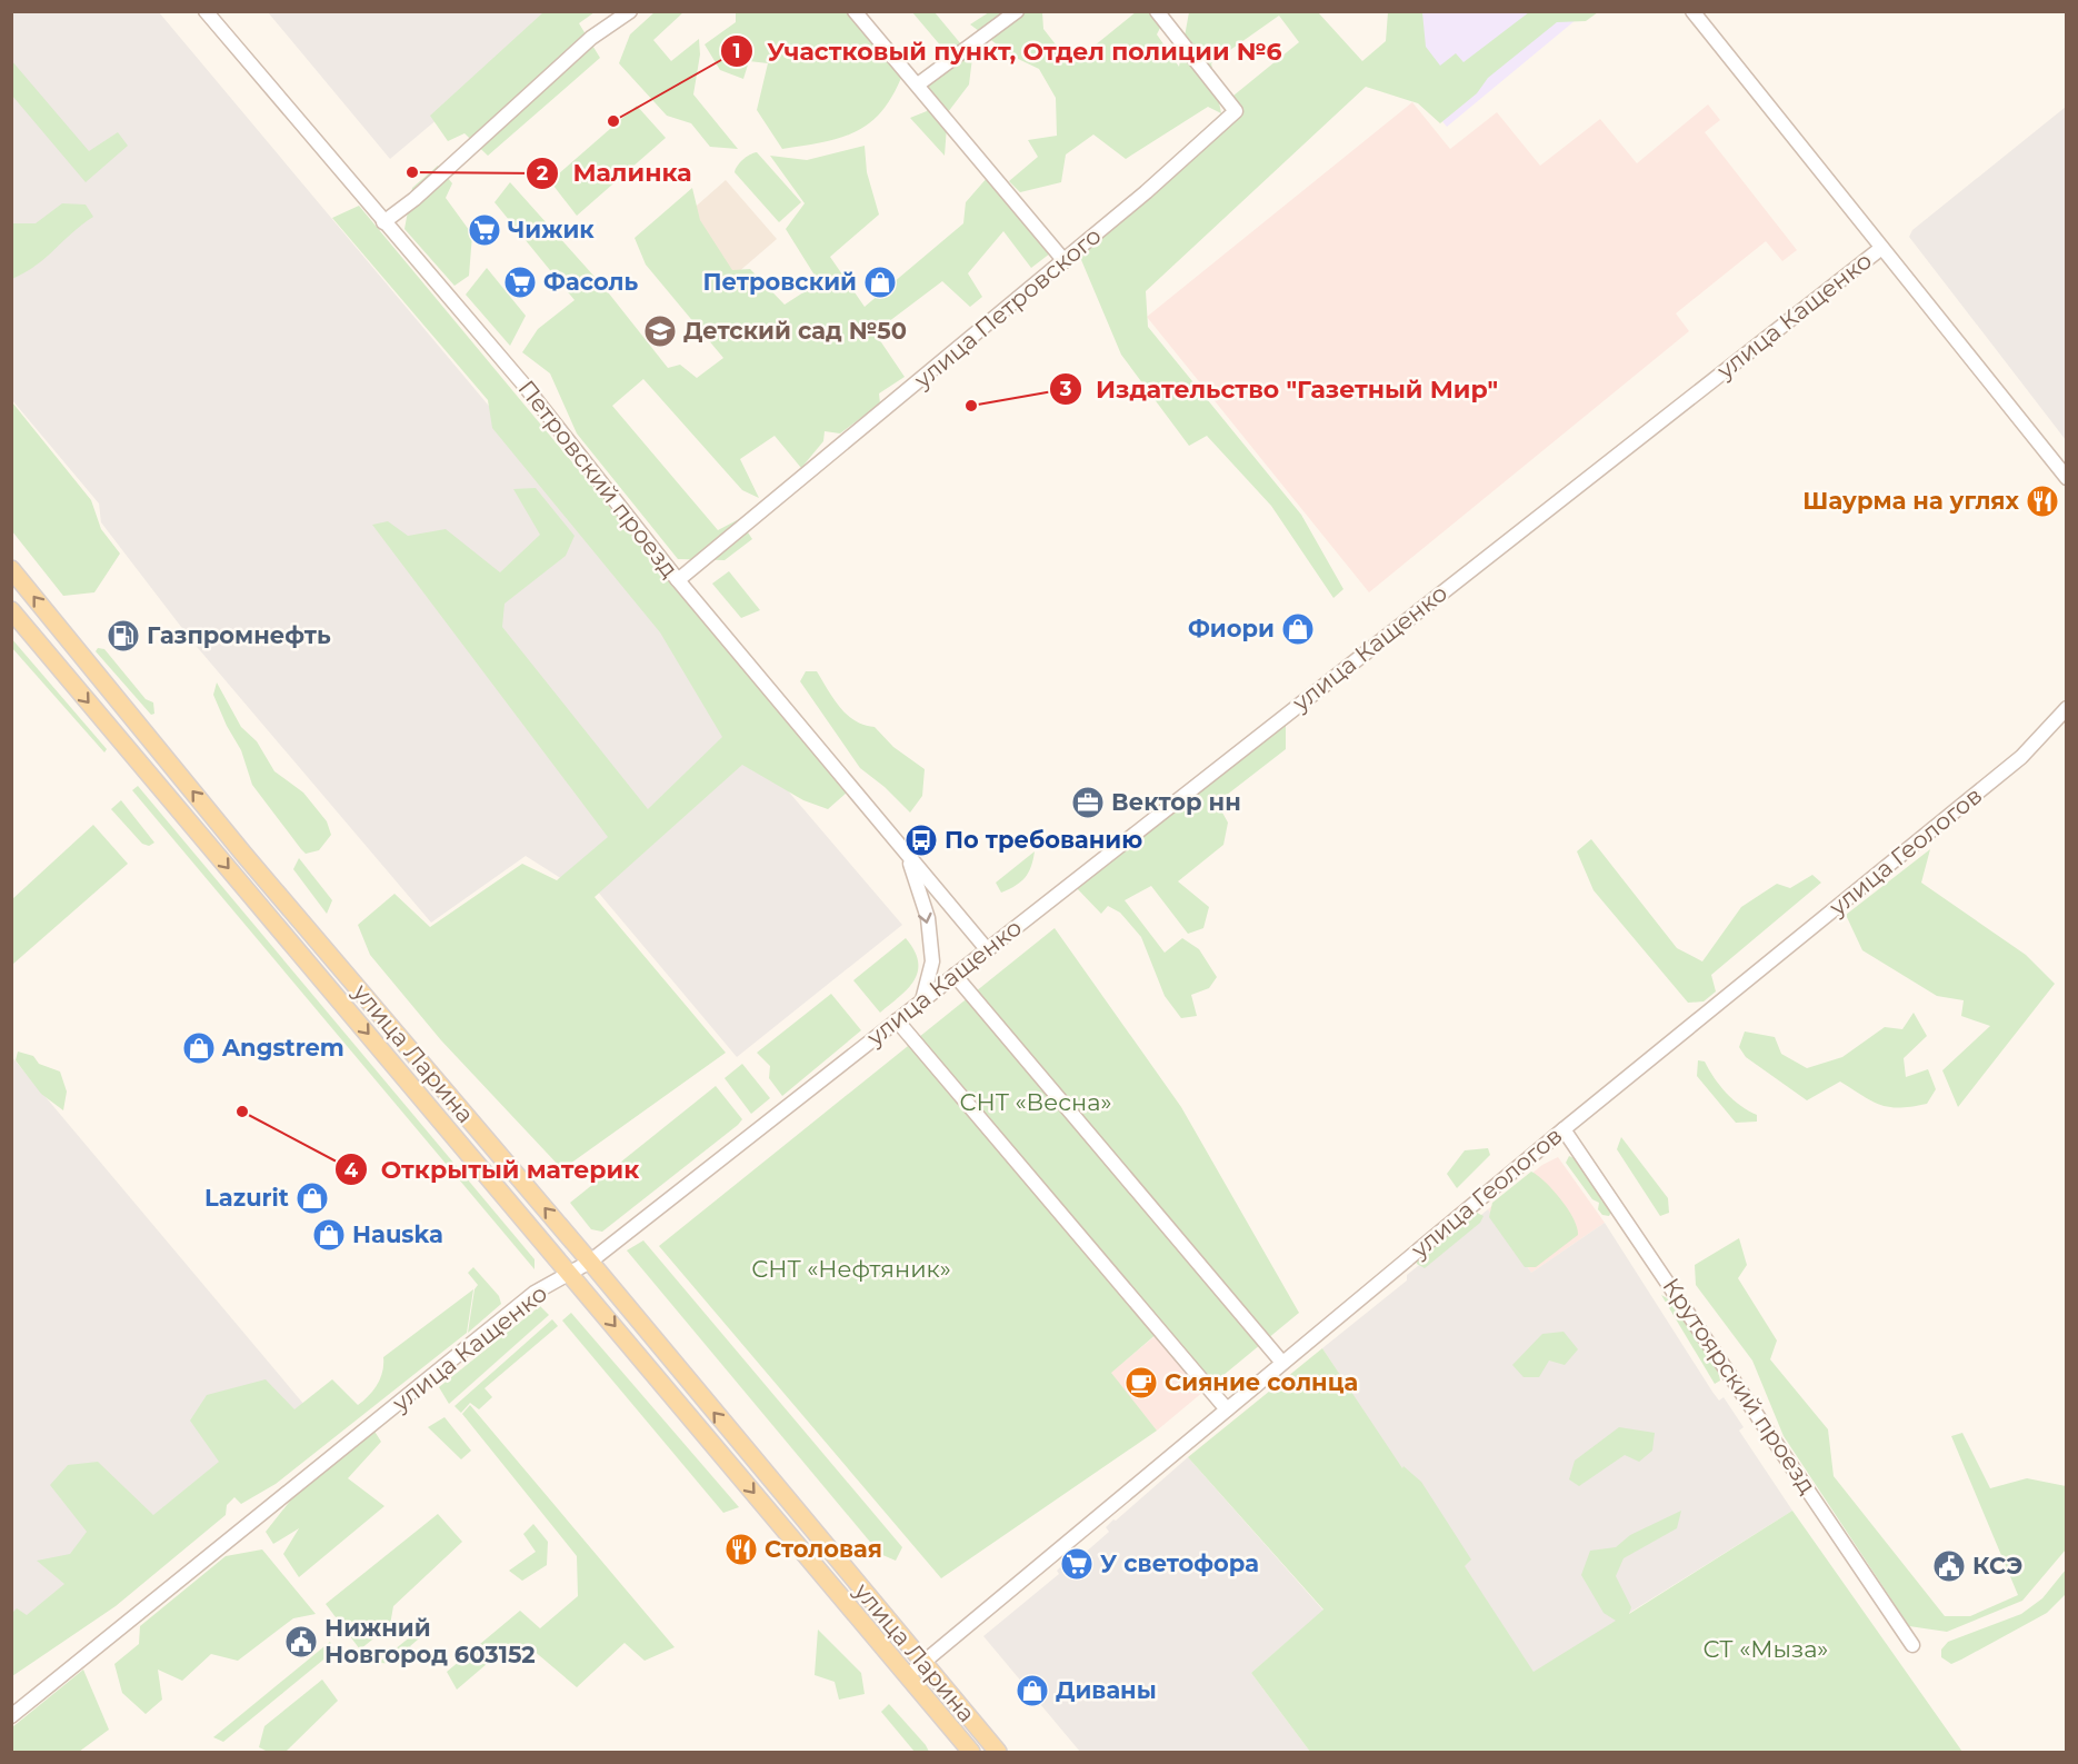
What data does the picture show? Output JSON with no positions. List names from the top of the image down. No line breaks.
{"streets":{"main road":["улица Ларина"],"street":["улица Петровского","улица Кащенко","Петровский проезд","улица Геологов","Крутоярский проезд"]},"crossings":[["улица Петровского","Петровский проезд"],["улица Кащенко","Петровский проезд"],["улица Кащенко","улица Ларина"],["улица Геологов","улица Ларина"],["улица Геологов","Крутоярский проезд"]],"parks":["СНТ «Весна»","СНТ «Нефтяник»","СТ «Мыза»"],"places":{"other":["Участковый пункт, Отдел полиции №6","Малинка","Издательство \"Газетный Мир\"","Открытый материк"],"supermarket":["Чижик","Фасоль","У светофора"],"shop":["Петровский","Фиори","Angstrem","Lazurit","Hauska","Диваны"],"school or university":["Детский сад №50"],"restaurant":["Шаурма на углях","Столовая"],"fuel station":["Газпромнефть"],"office":["Вектор нн"],"bus stop":["По требованию"],"cafe":["Сияние солнца"],"public building":["КСЭ","Нижний Новгород 603152"]}}
